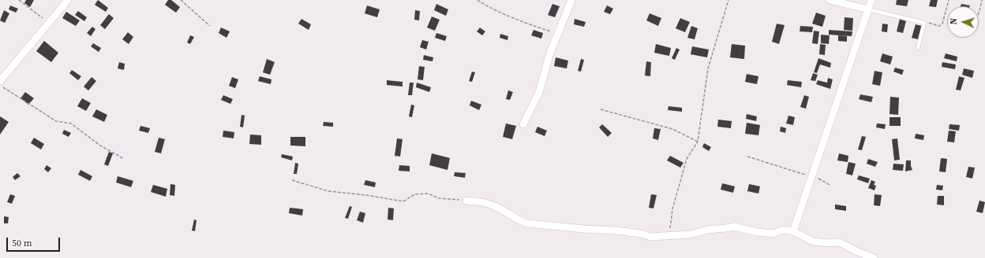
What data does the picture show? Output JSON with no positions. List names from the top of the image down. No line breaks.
{"scale_bar":"50 m","north":"left"}
